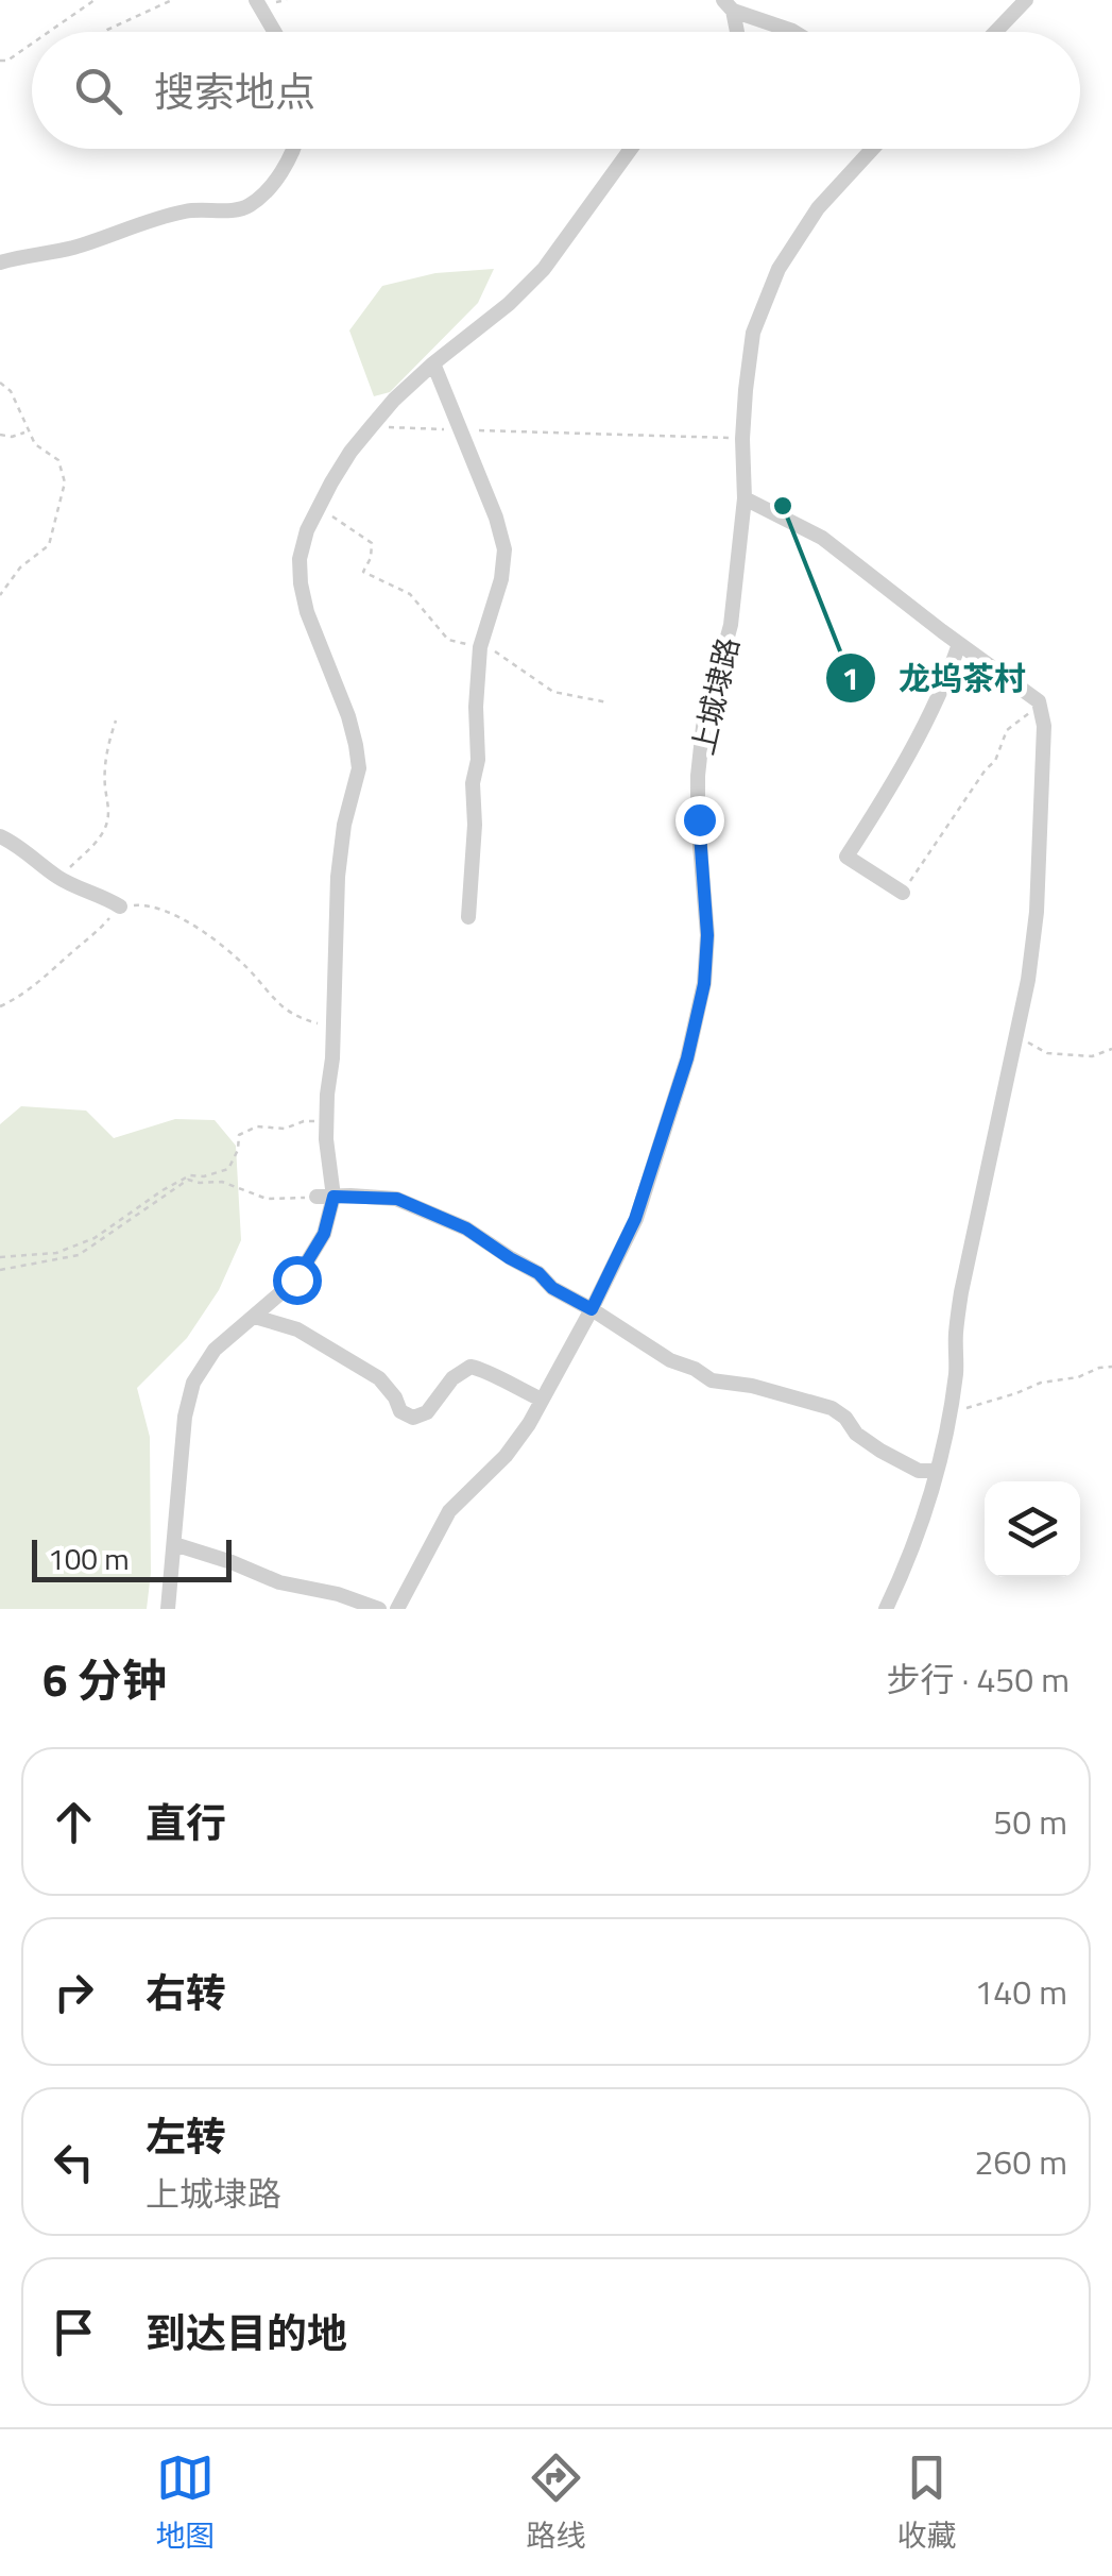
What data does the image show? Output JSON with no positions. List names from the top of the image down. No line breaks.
{"streets":{"street":["上城埭路"]},"places":["龙坞茶村"],"scale_bar":"100 m","page":{"search":"搜索地点","scale":"100 m","heading":["6 分钟","步行 · 450 m"],"list":[["直行","50 m"],["右转","140 m"],["左转","上城埭路","260 m"],"到达目的地"],"nav":["地图","路线","收藏"]}}
